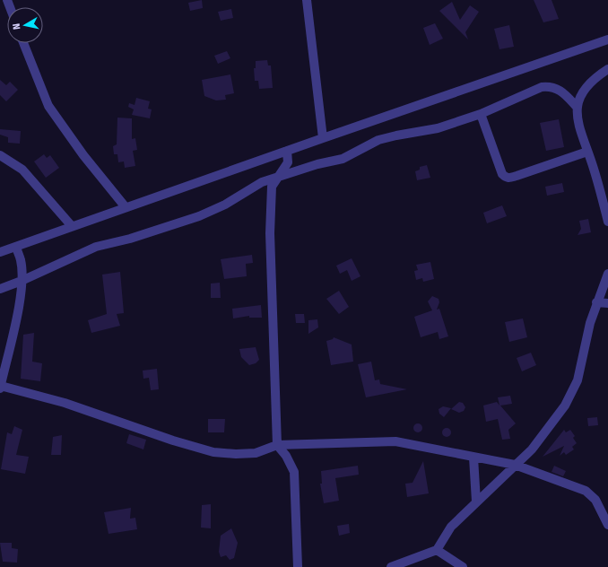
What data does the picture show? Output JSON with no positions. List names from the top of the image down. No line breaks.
{"north":"left"}
